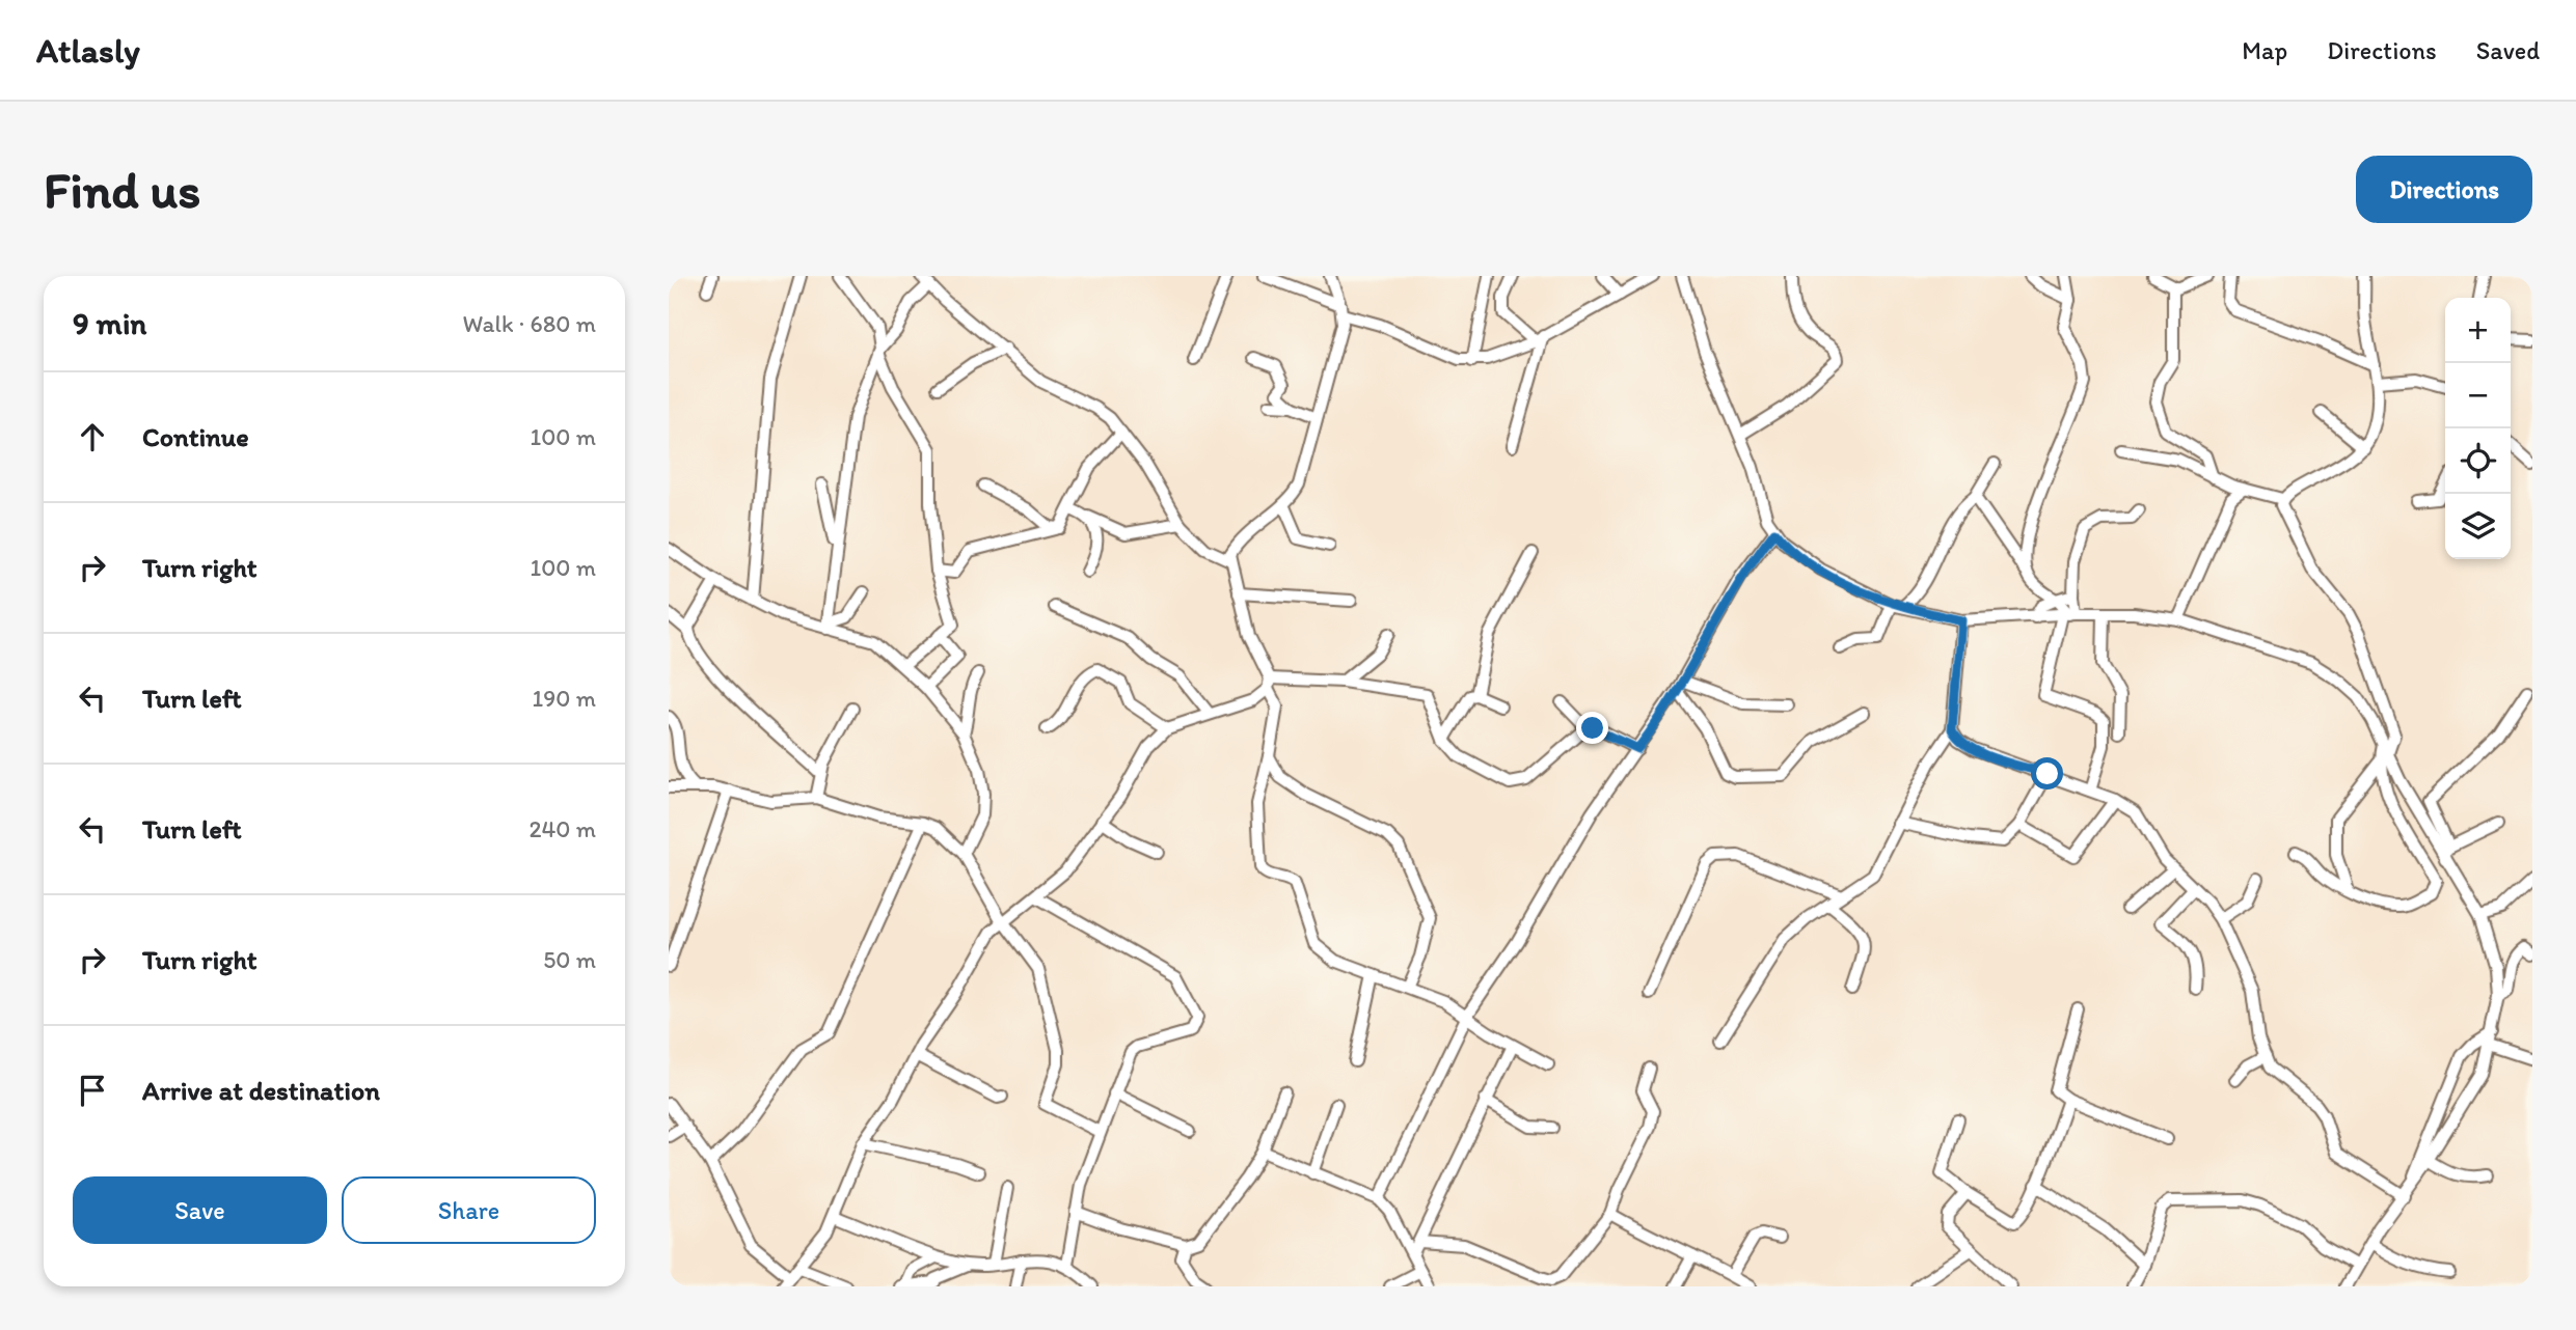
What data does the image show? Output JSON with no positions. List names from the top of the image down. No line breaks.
{"page":{"header":"Atlasly","nav":["Map","Directions","Saved"],"buttons":["Directions",["Save","Share"]],"title":"Find us","heading":["9 min","Walk · 680 m"],"map_buttons":["+","−"],"list":[["Continue","100 m"],["Turn right","100 m"],["Turn left","190 m"],["Turn left","240 m"],["Turn right","50 m"],"Arrive at destination"]}}
